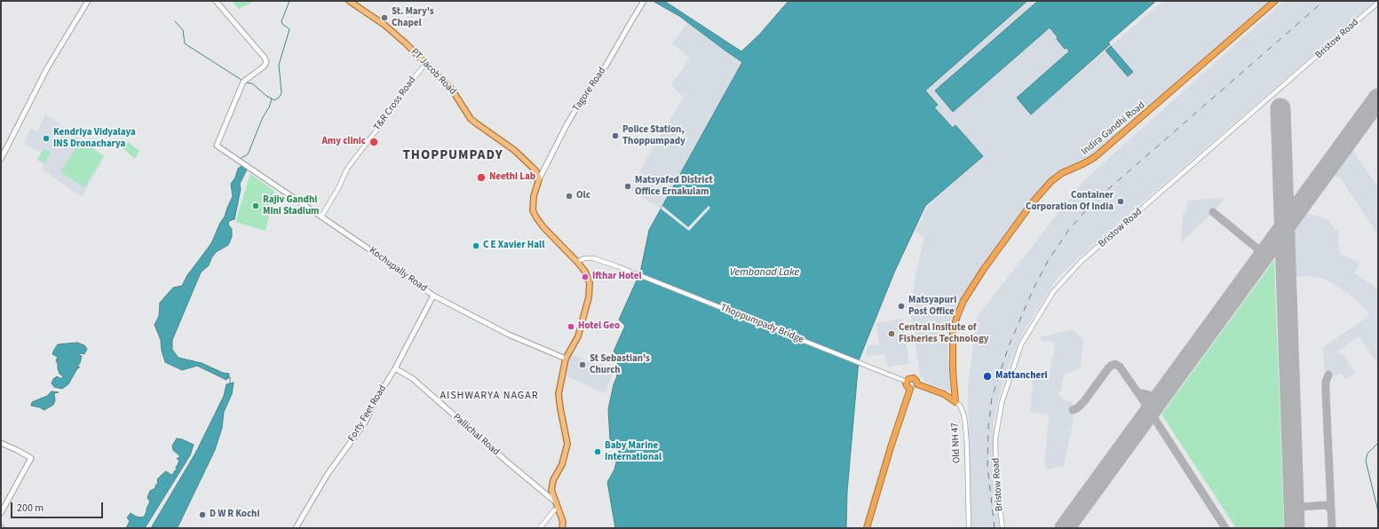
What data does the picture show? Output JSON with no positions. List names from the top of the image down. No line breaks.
{"streets":{"highway":["Indira Gandhi Road","Old NH 47"],"main road":["PT Jacob Road","Tagore Road","Kochupally Road","Forty Feet Road","Pallichal Road"],"street":["Bristow Road","T&R Cross Road","Thoppumpady Bridge"]},"crossings":[["PT Jacob Road","Tagore Road"],["PT Jacob Road","T&R Cross Road"],["T&R Cross Road","Kochupally Road"],["Indira Gandhi Road","Old NH 47"],["Kochupally Road","Forty Feet Road"],["Thoppumpady Bridge","Old NH 47"],["Forty Feet Road","Pallichal Road"]],"districts":["THOPPUMPADY","AISHWARYA NAGAR"],"water":["Vembanad Lake"],"places":["St. Mary's Chapel","Police Station, Thoppumpady","Kendriya Vidyalaya INS Dronacharya","Amy clinic","Neethi Lab","Matsyafed District Office Ernakulam","Olc","Container Corporation Of India","Rajiv Gandhi Mini Stadium","C E Xavier Hall","Ifthar Hotel","Matsyapuri Post Office","Hotel Geo","Central Insitute of Fisheries Technology","St Sebastian's Church","Mattancheri","Baby Marine International","D W R Kochi"],"scale_bar":"200 m"}
